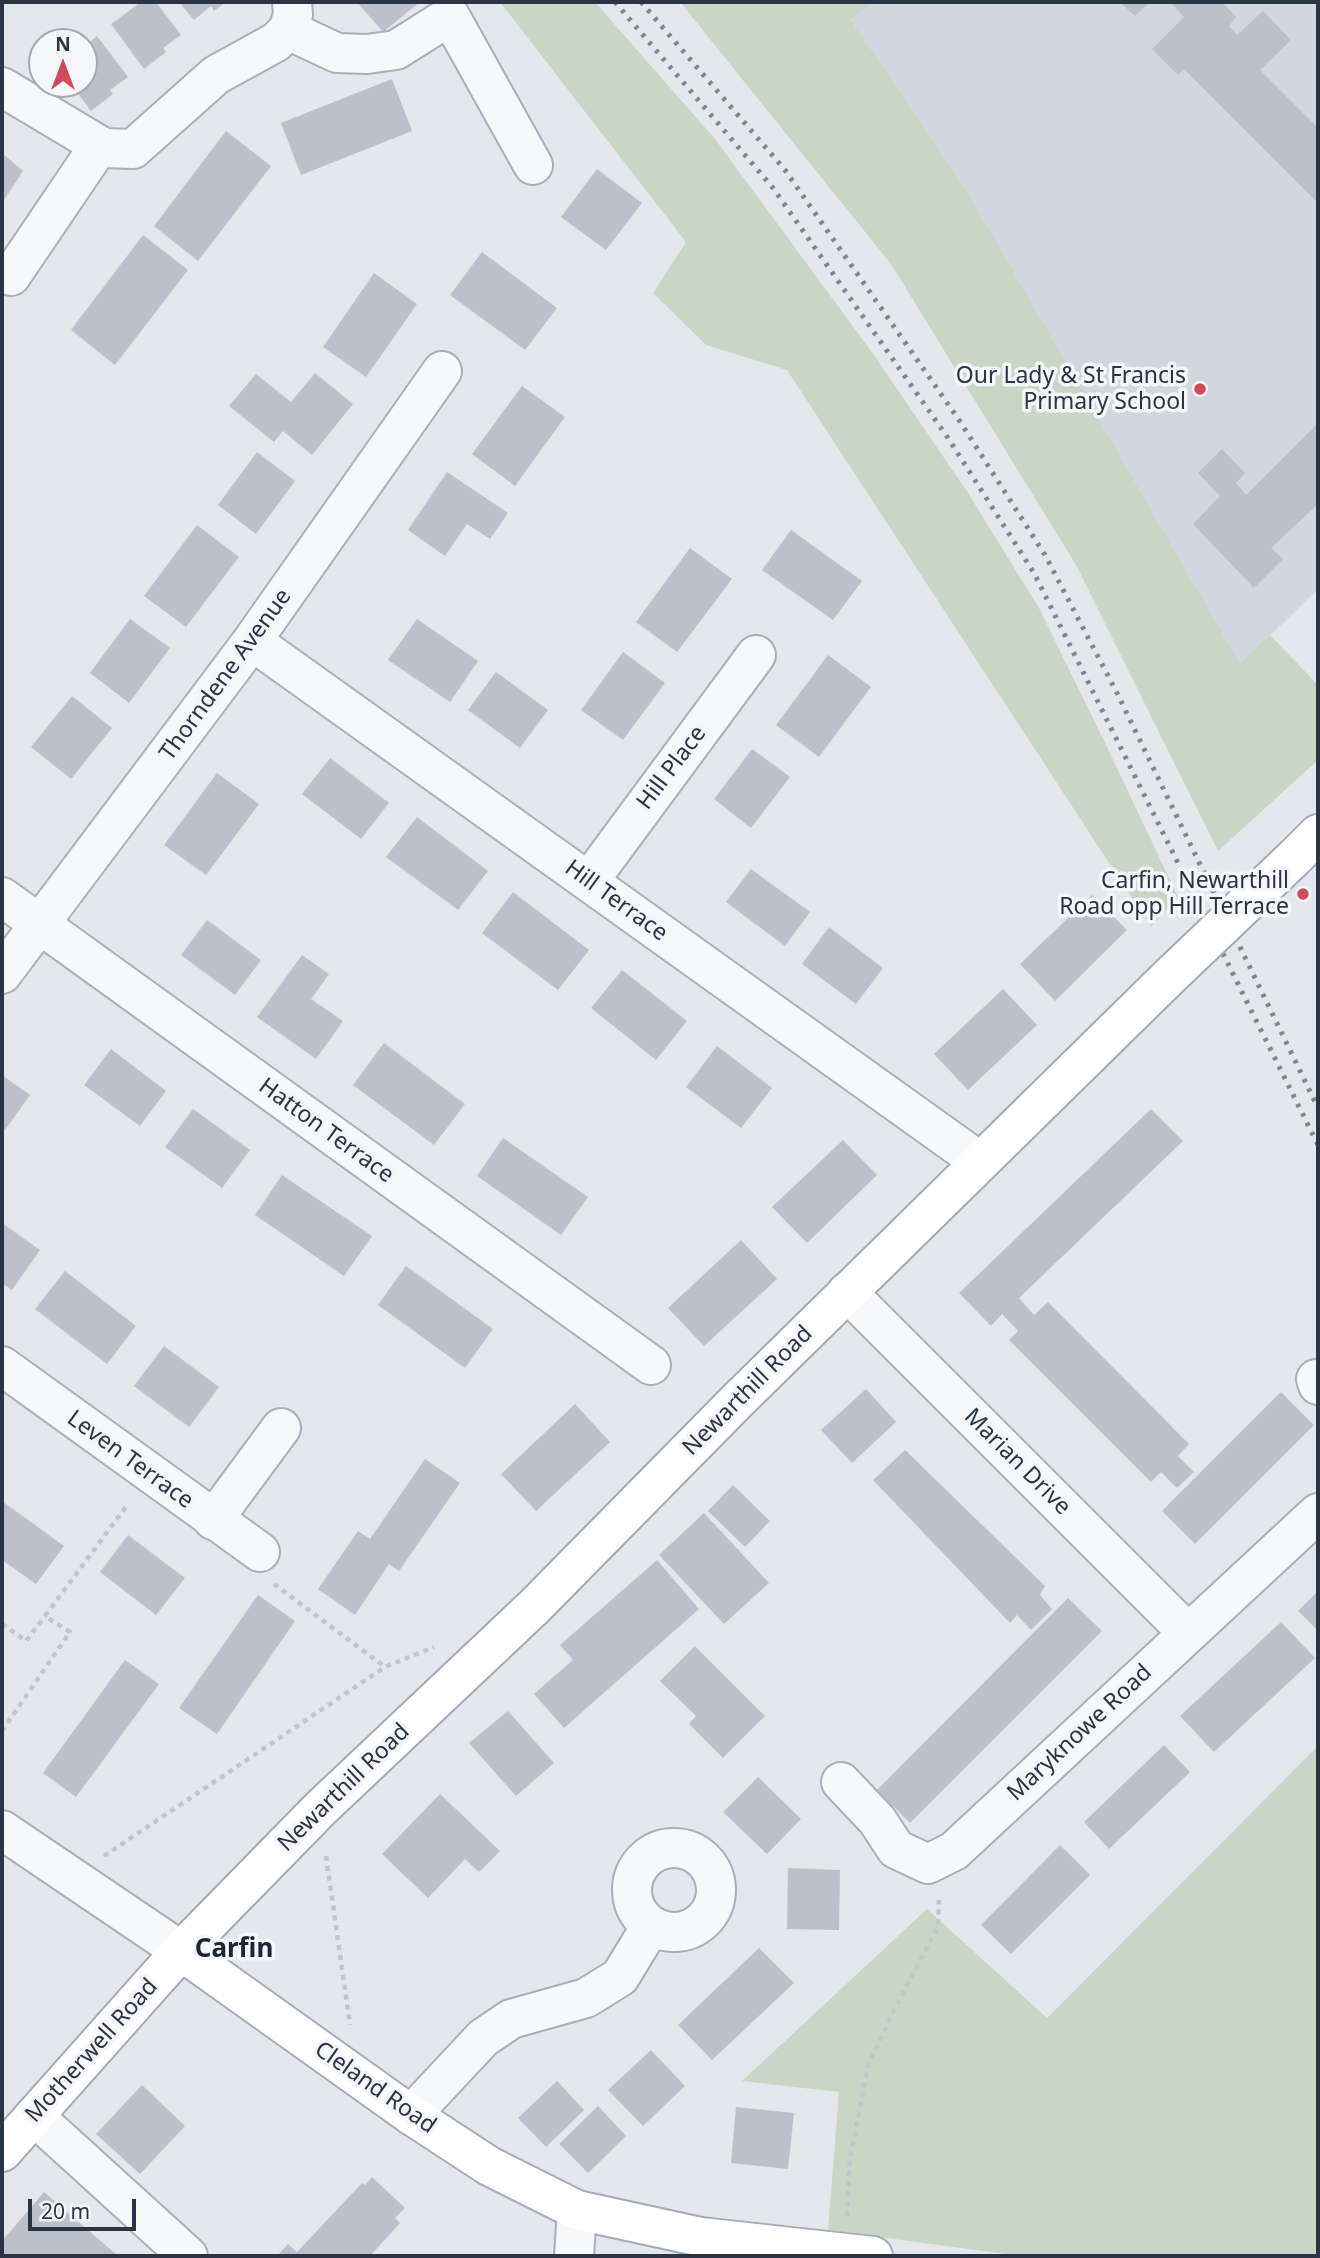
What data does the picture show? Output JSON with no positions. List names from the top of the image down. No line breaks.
{"streets":{"main road":["Newarthill Road","Motherwell Road","Cleland Road"],"street":["Thorndene Avenue","Hill Place","Hill Terrace","Hatton Terrace","Leven Terrace","Marian Drive","Maryknowe Road"]},"crossings":[["Thorndene Avenue","Hill Terrace"],["Thorndene Avenue","Hatton Terrace"],["Hill Place","Hill Terrace"],["Hill Terrace","Newarthill Road"],["Newarthill Road","Marian Drive"],["Newarthill Road","Motherwell Road"],["Newarthill Road","Cleland Road"],["Marian Drive","Maryknowe Road"],["Motherwell Road","Cleland Road"]],"districts":["Carfin"],"places":["Our Lady & St Francis Primary School","Carfin, Newarthill Road opp Hill Terrace"],"scale_bar":"20 m","north":"top"}
